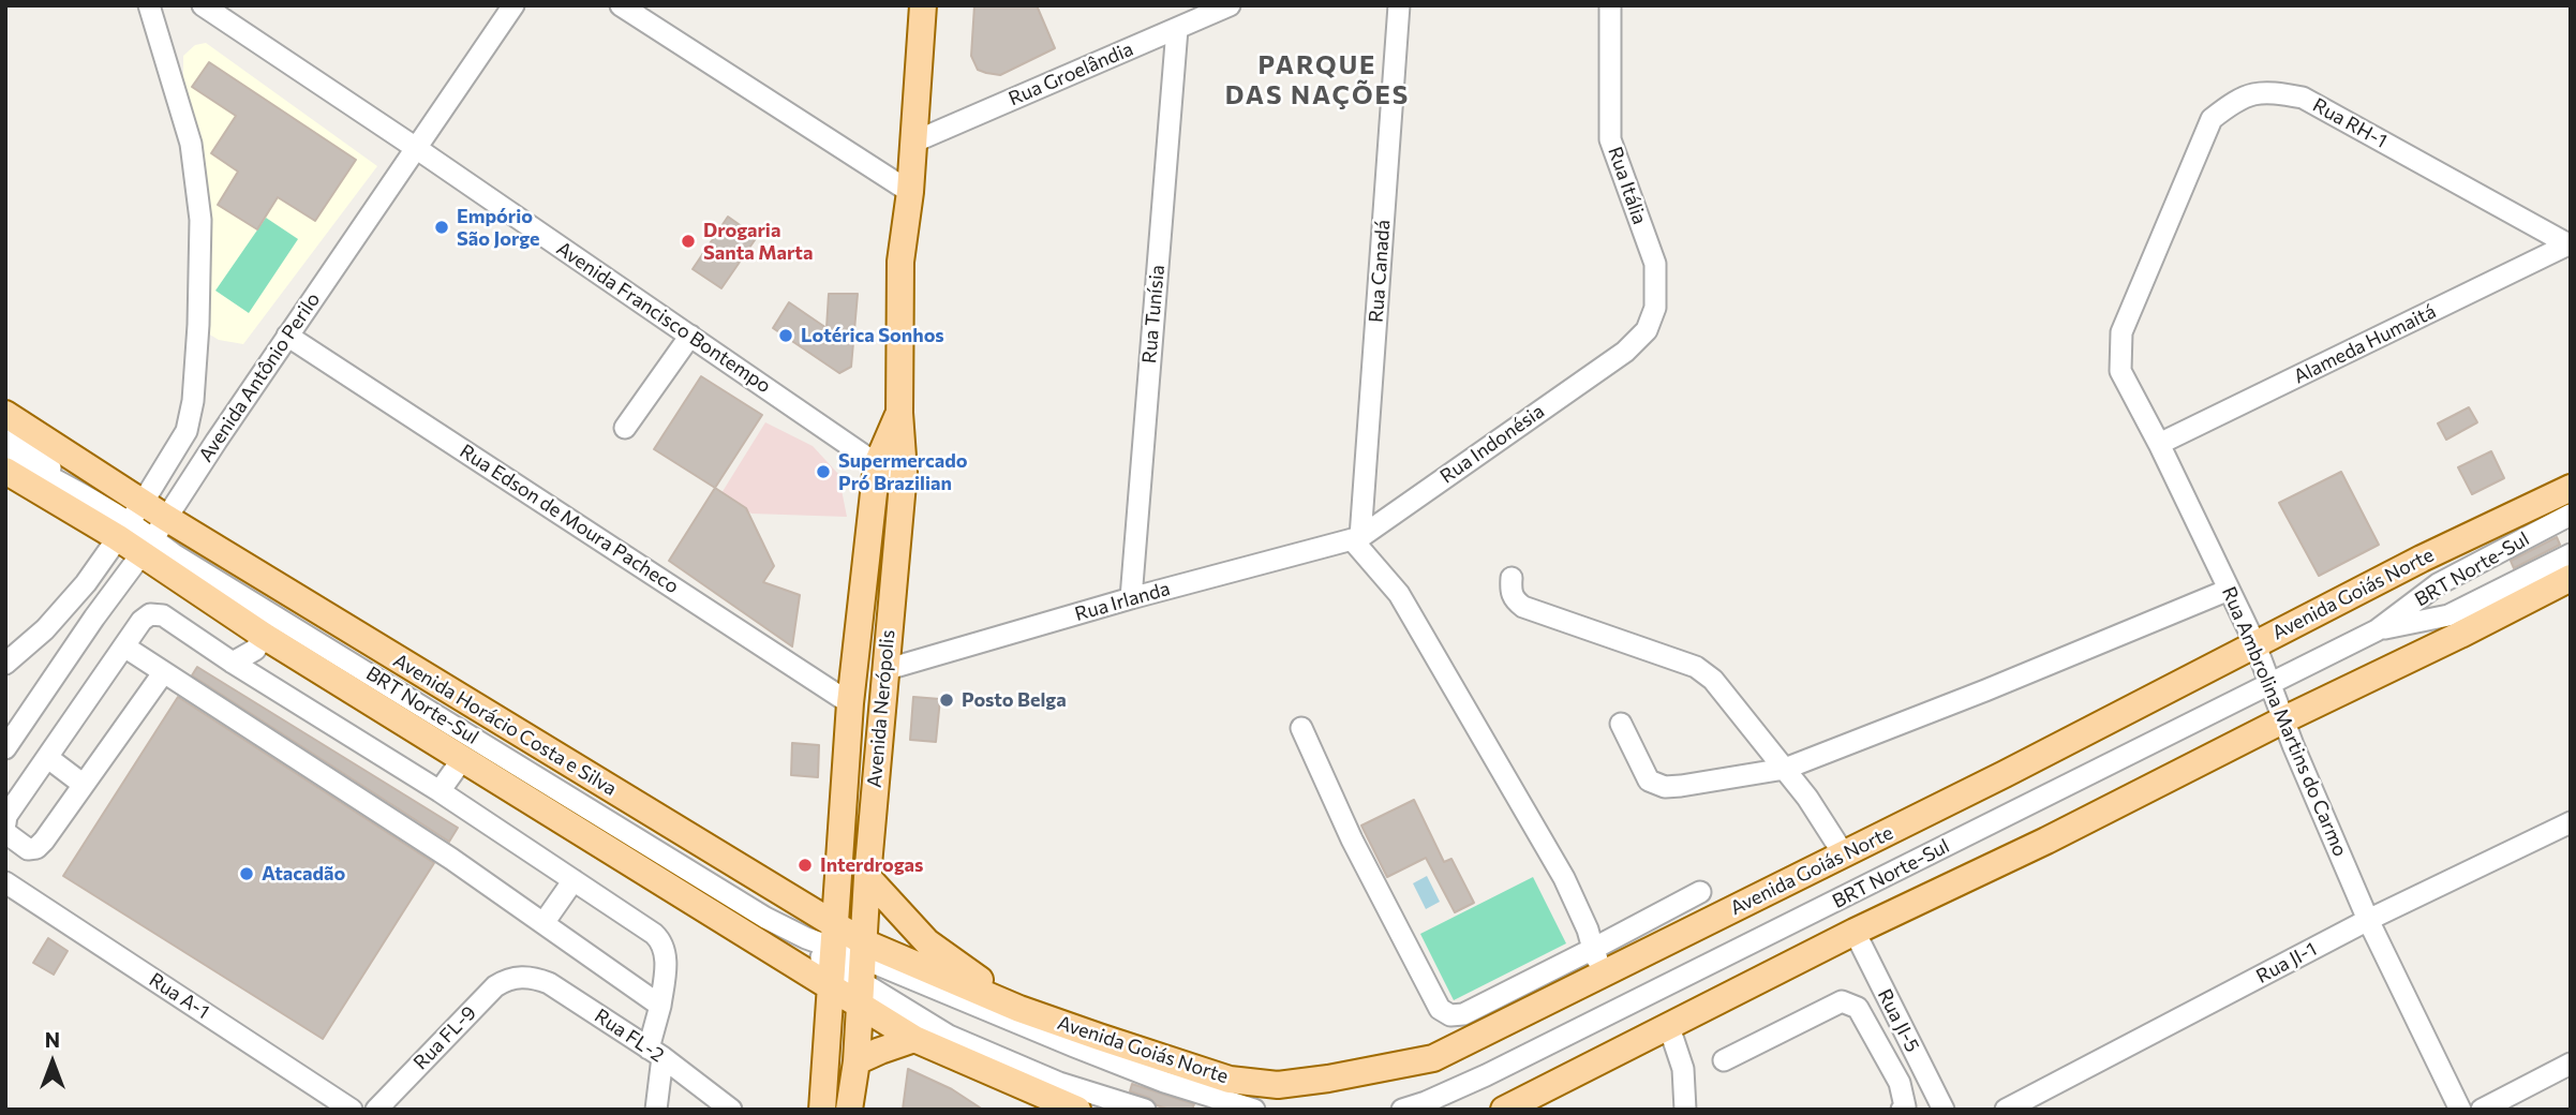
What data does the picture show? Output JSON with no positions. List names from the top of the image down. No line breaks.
{"streets":{"main road":["Avenida Goiás Norte","Avenida Nerópolis","Avenida Horácio Costa e Silva"],"street":["Rua Groelândia","Rua RH-1","Rua Itália","Rua Canadá","Rua Tunísia","Avenida Francisco Bontempo","Alameda Humaitá","Avenida Antônio Perilo","Rua Indonésia","Rua Edson de Moura Pacheco","BRT Norte-Sul","Rua Irlanda","Rua Ambrolina Martins do Carmo","Rua JI-1","Rua A-1","Rua JI-5","Rua FL-2","Rua FL-9"]},"crossings":[["Rua Groelândia","Rua Tunísia"],["Rua Groelândia","Avenida Nerópolis"],["Rua RH-1","Alameda Humaitá"],["Rua RH-1","Rua Ambrolina Martins do Carmo"],["Rua Itália","Rua Indonésia"],["Rua Canadá","Rua Indonésia"],["Rua Canadá","Rua Irlanda"],["Rua Tunísia","Rua Irlanda"],["Avenida Francisco Bontempo","Avenida Antônio Perilo"],["Avenida Francisco Bontempo","Avenida Nerópolis"],["Alameda Humaitá","Rua Ambrolina Martins do Carmo"],["Avenida Antônio Perilo","Rua Edson de Moura Pacheco"],["Avenida Antônio Perilo","BRT Norte-Sul"],["Avenida Antônio Perilo","Avenida Horácio Costa e Silva"],["Rua Indonésia","Rua Irlanda"],["Rua Edson de Moura Pacheco","Avenida Nerópolis"],["BRT Norte-Sul","Avenida Nerópolis"],["BRT Norte-Sul","Rua Ambrolina Martins do Carmo"],["BRT Norte-Sul","Avenida Horácio Costa e Silva"],["Avenida Goiás Norte","Rua Ambrolina Martins do Carmo"],["Avenida Goiás Norte","Avenida Horácio Costa e Silva"],["Rua Irlanda","Avenida Nerópolis"],["Avenida Nerópolis","Avenida Horácio Costa e Silva"],["Rua Ambrolina Martins do Carmo","Rua JI-1"],["Rua FL-2","Rua FL-9"]],"districts":["PARQUE DAS NAÇÕES"],"places":["Empório São Jorge","Drogaria Santa Marta","Lotérica Sonhos","Supermercado Pró Brazilian","Posto Belga","Interdrogas","Atacadão"],"north":"top"}
